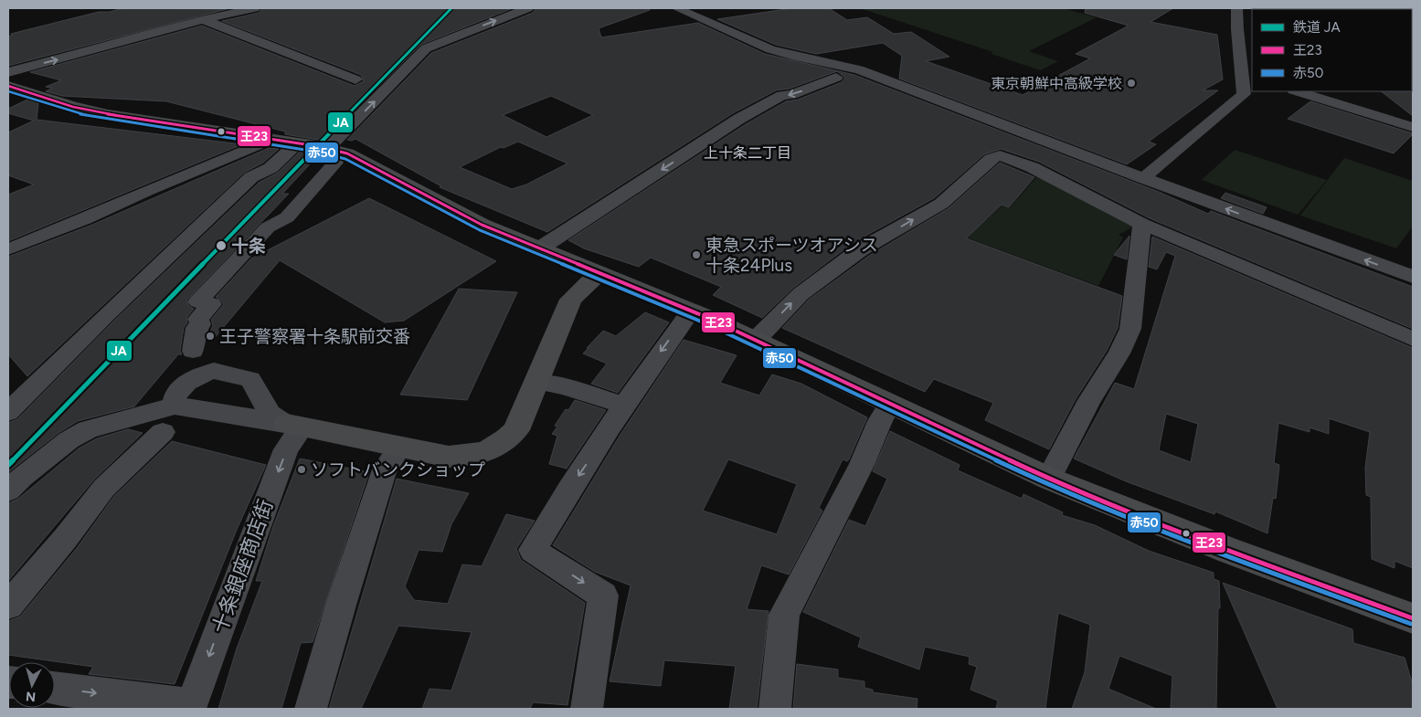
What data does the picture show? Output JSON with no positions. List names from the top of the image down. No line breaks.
{"streets":{"street":["十条銀座商店街"]},"districts":["上十条二丁目"],"places":["東京朝鮮中高級学校","十条","東急スポーツオアシス 十条24Plus","王子警察署十条駅前交番","ソフトバンクショップ"],"lines":["rail line JA","transit line 王23","transit line 赤50"],"legend":["鉄道 JA","王23","赤50"],"north":"bottom"}
